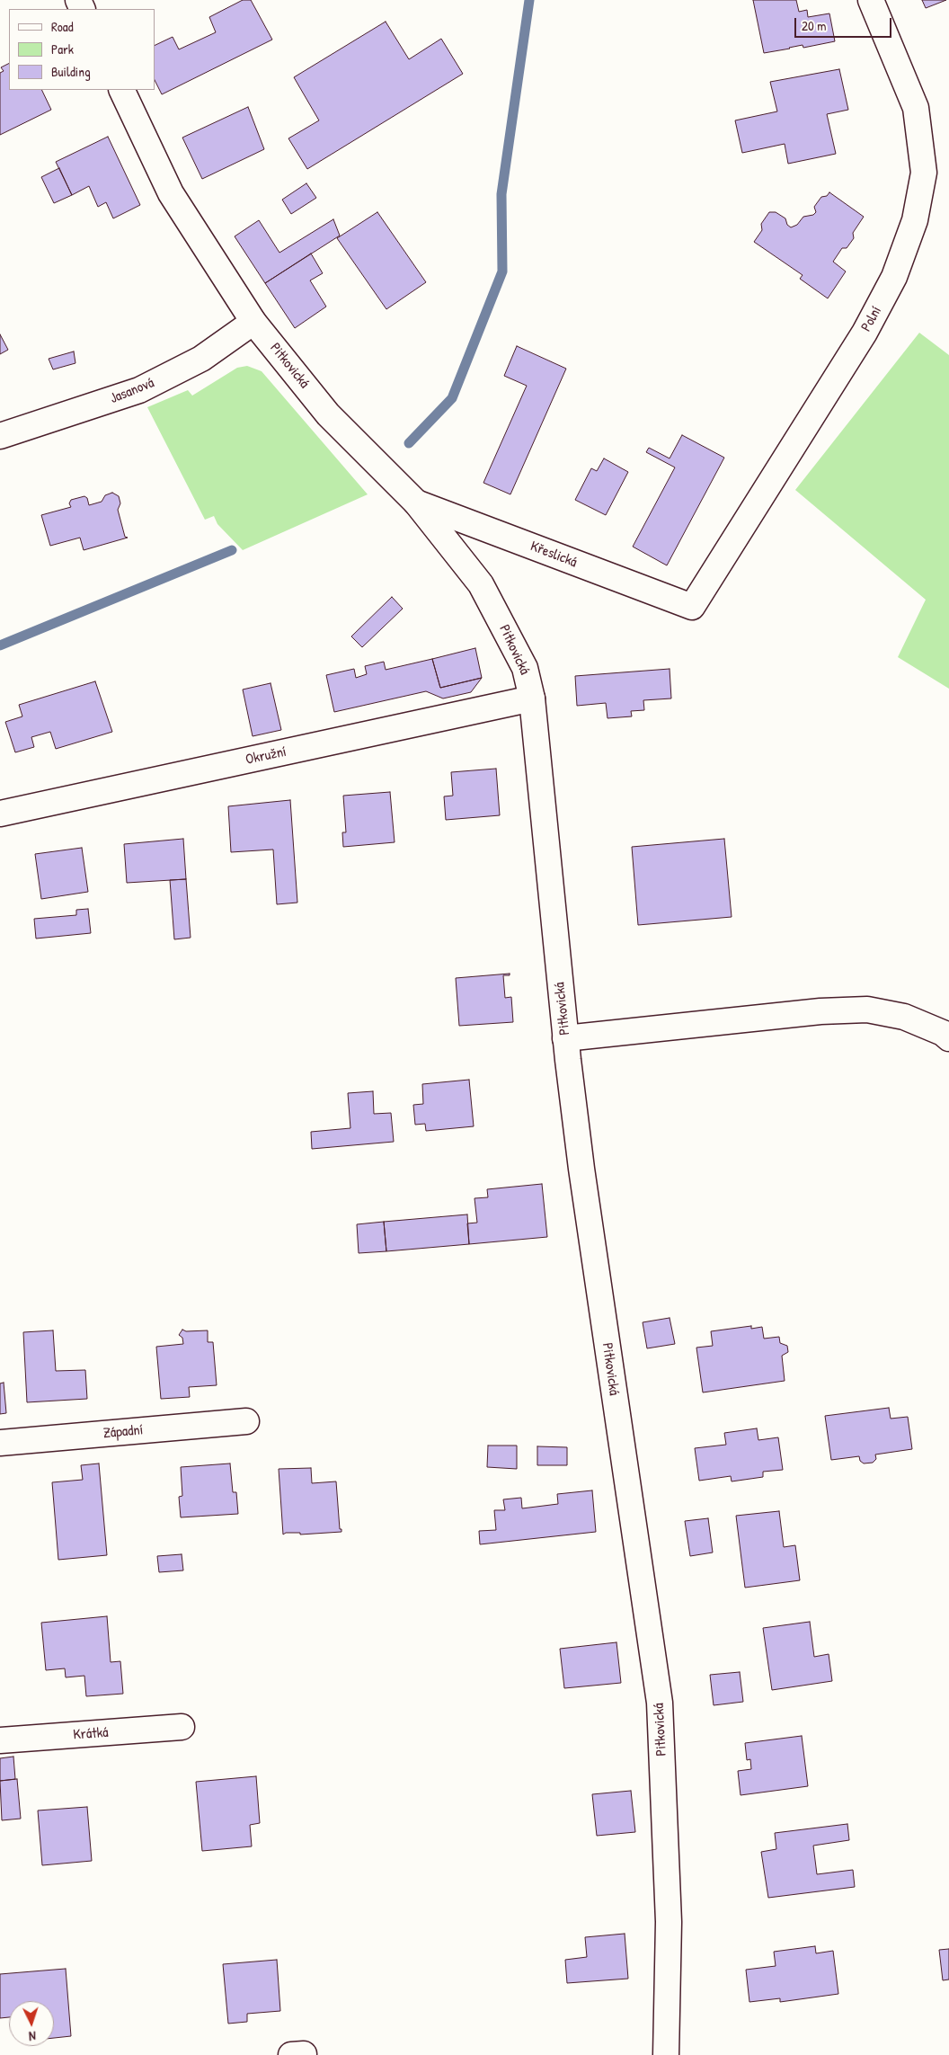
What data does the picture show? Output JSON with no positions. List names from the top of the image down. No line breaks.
{"streets":{"street":["Polní","Pitkovická","Jasanová","Křeslická","Okružní","Západní","Krátká"]},"crossings":[["Polní","Křeslická"],["Pitkovická","Jasanová"],["Pitkovická","Křeslická"],["Pitkovická","Okružní"]],"legend":["Road","Park","Building"],"scale_bar":"20 m","north":"bottom"}
